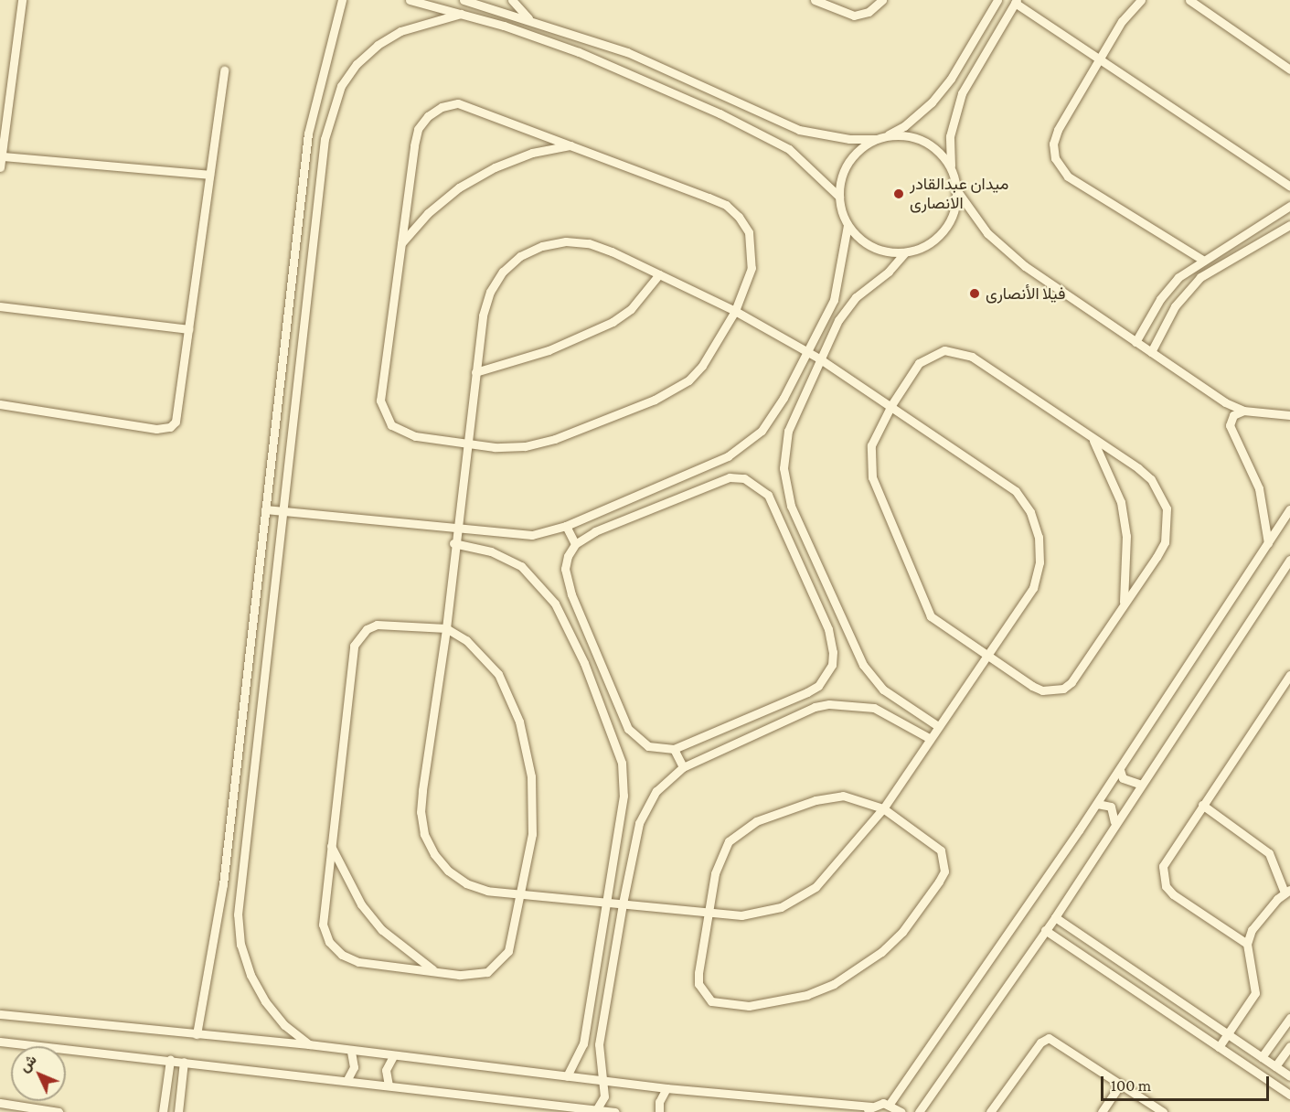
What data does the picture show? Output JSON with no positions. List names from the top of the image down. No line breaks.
{"places":["ميدان عبدالقادر الانصارى","فيلا الأنصارى"],"scale_bar":"100 m","north":"top left"}
